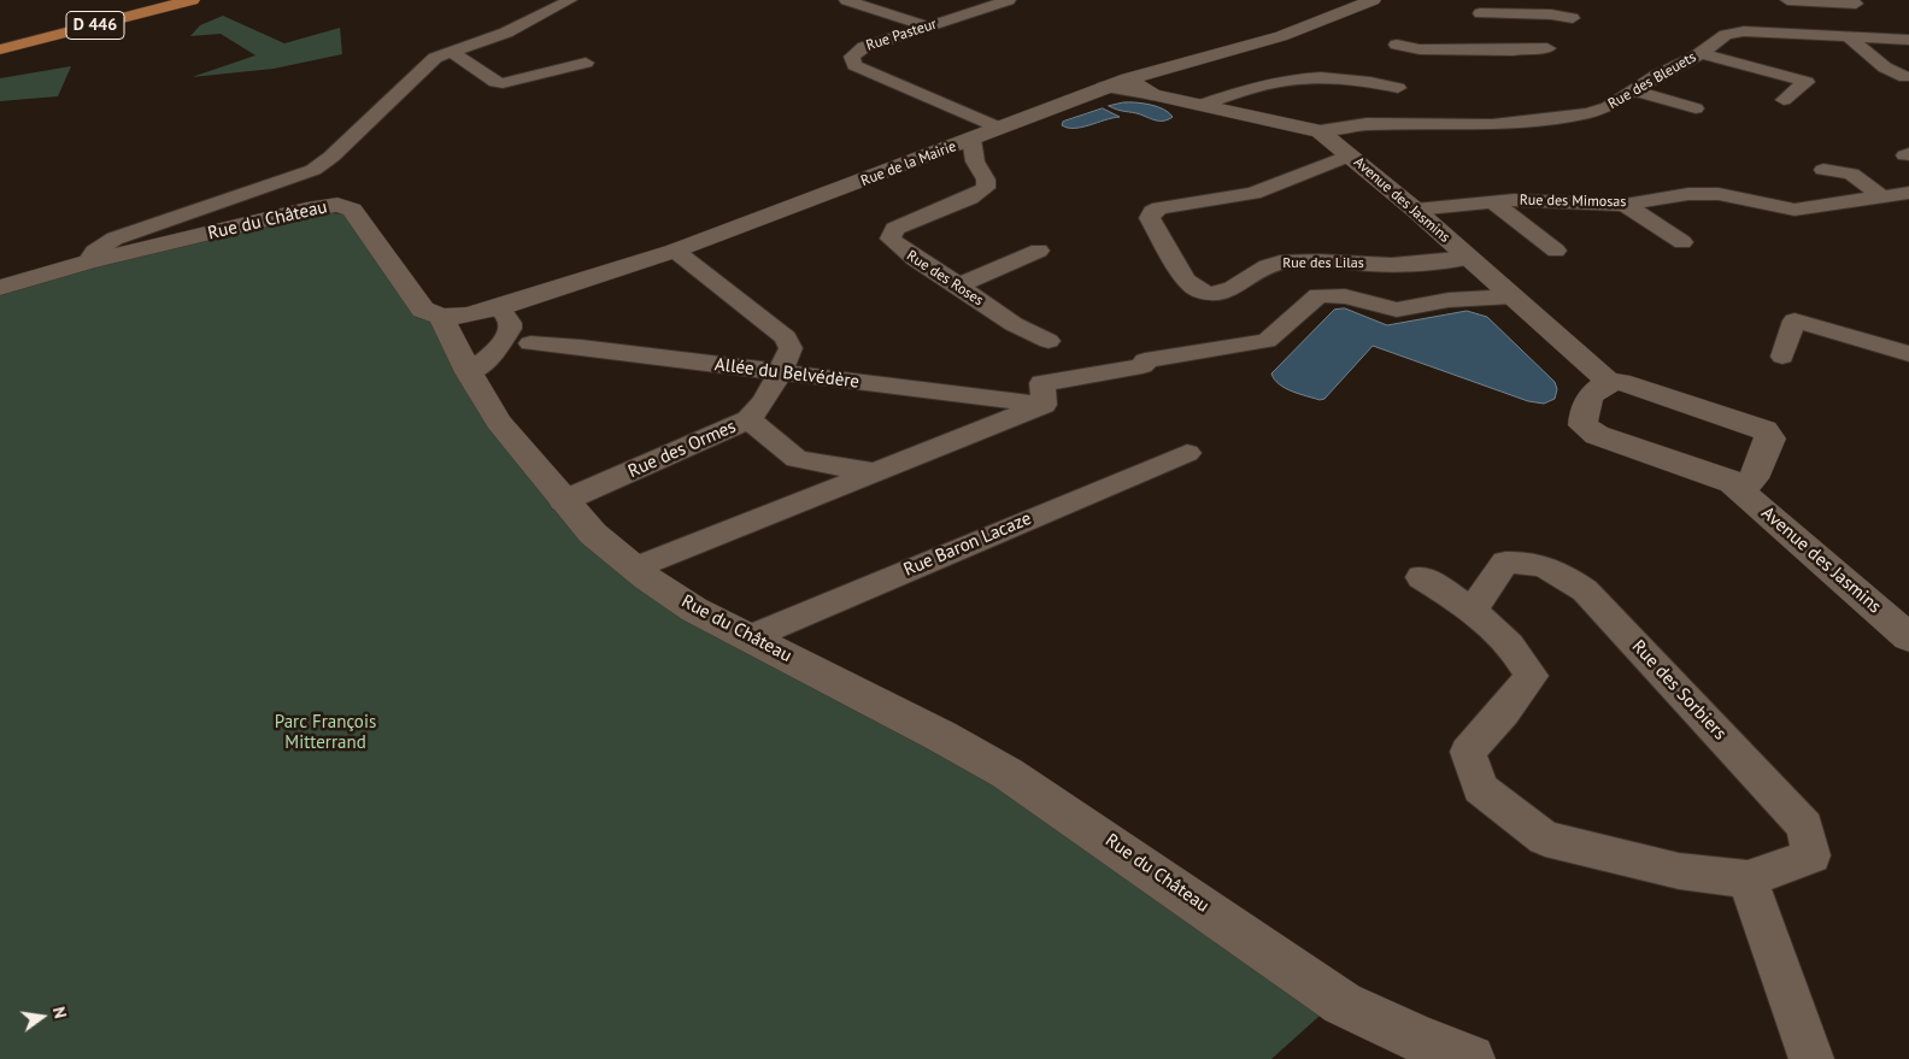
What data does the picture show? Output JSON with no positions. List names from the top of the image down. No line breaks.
{"streets":{"main road":["D 446"],"street":["Rue Pasteur","Rue des Bleuets","Rue de la Mairie","Avenue des Jasmins","Rue des Mimosas","Rue du Château","Rue des Lilas","Rue des Roses","Allée du Belvédère","Rue des Ormes","Rue Baron Lacaze","Rue des Sorbiers"]},"crossings":[["Rue Pasteur","Rue de la Mairie"],["Rue des Bleuets","Avenue des Jasmins"],["Rue de la Mairie","Avenue des Jasmins"],["Rue de la Mairie","Rue du Château"],["Rue de la Mairie","Rue des Roses"],["Rue de la Mairie","Rue des Ormes"],["Avenue des Jasmins","Rue des Mimosas"],["Avenue des Jasmins","Rue des Lilas"],["Rue du Château","Rue des Ormes"],["Rue du Château","Rue Baron Lacaze"],["Allée du Belvédère","Rue des Ormes"]],"parks":["Parc François Mitterrand"],"north":"right"}
